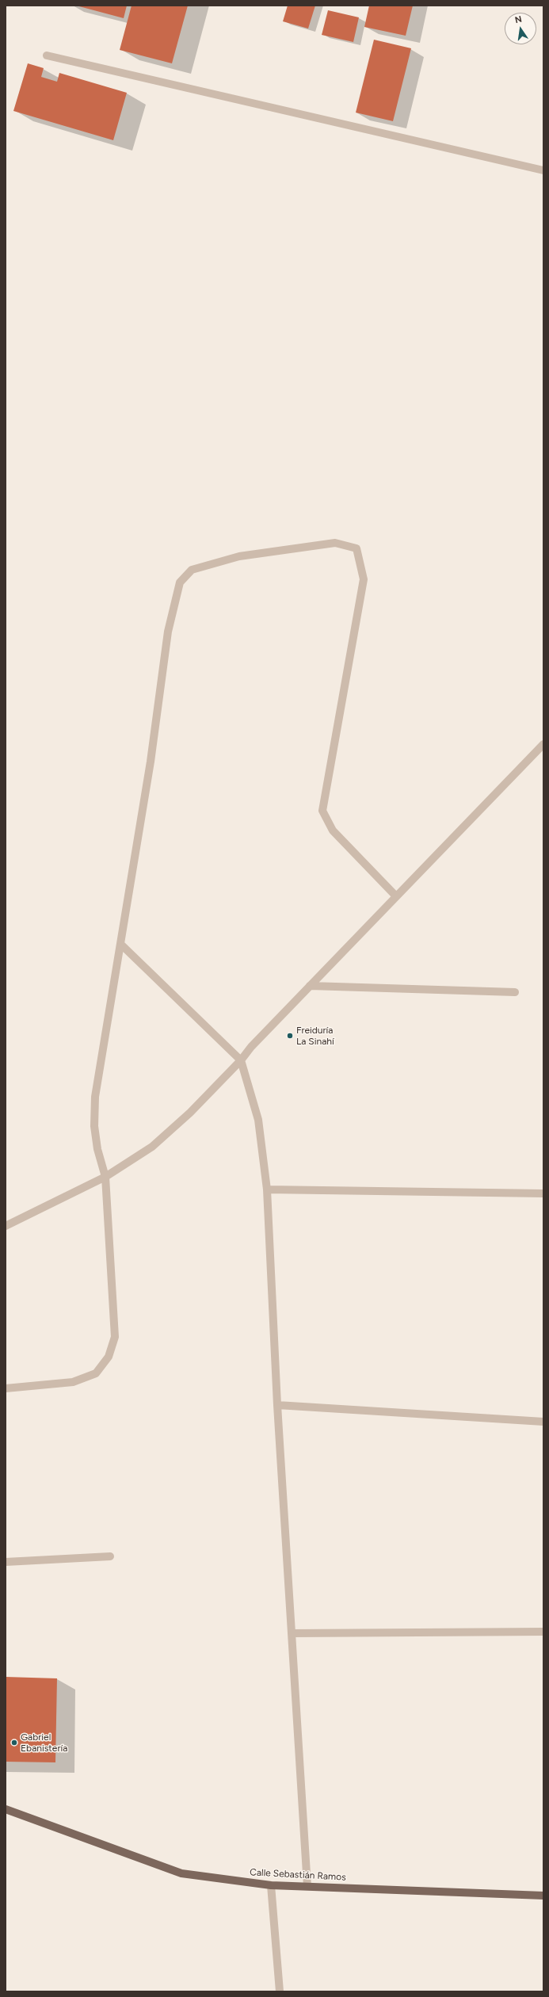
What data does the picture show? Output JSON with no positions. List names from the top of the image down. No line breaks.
{"streets":{"main road":["Calle Sebastián Ramos"]},"places":["Freiduría La Sinahí","Gabriel Ebanistería"],"north":"top"}
